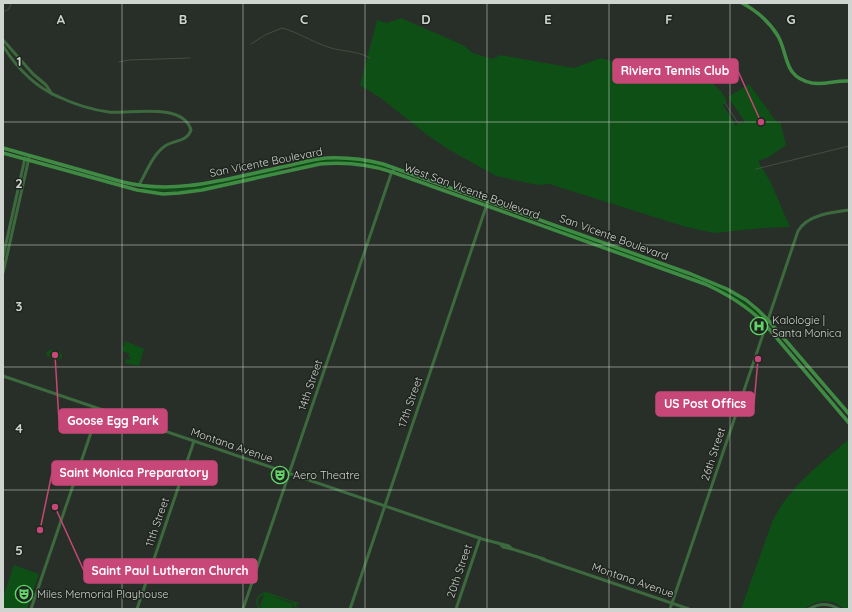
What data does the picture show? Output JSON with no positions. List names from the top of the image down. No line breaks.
{"streets":{"main road":["San Vicente Boulevard","West San Vicente Boulevard"],"street":["14th Street","17th Street","Montana Avenue","26th Street","11th Street","20th Street"]},"crossings":[["San Vicente Boulevard","14th Street"],["San Vicente Boulevard","17th Street"],["San Vicente Boulevard","26th Street"],["West San Vicente Boulevard","14th Street"],["West San Vicente Boulevard","17th Street"],["West San Vicente Boulevard","26th Street"],["14th Street","Montana Avenue"],["17th Street","Montana Avenue"],["Montana Avenue","26th Street"],["Montana Avenue","11th Street"],["Montana Avenue","20th Street"]],"places":{"other":["Riviera Tennis Club","Goose Egg Park","US Post Offics","Saint Paul Lutheran Church","Saint Monica Preparatory"],"hospital":["Kalologie | Santa Monica"],"theatre":["Aero Theatre","Miles Memorial Playhouse"]},"grid":{"columns":["A","B","C","D","E","F","G"],"rows":["1","2","3","4","5"]}}
